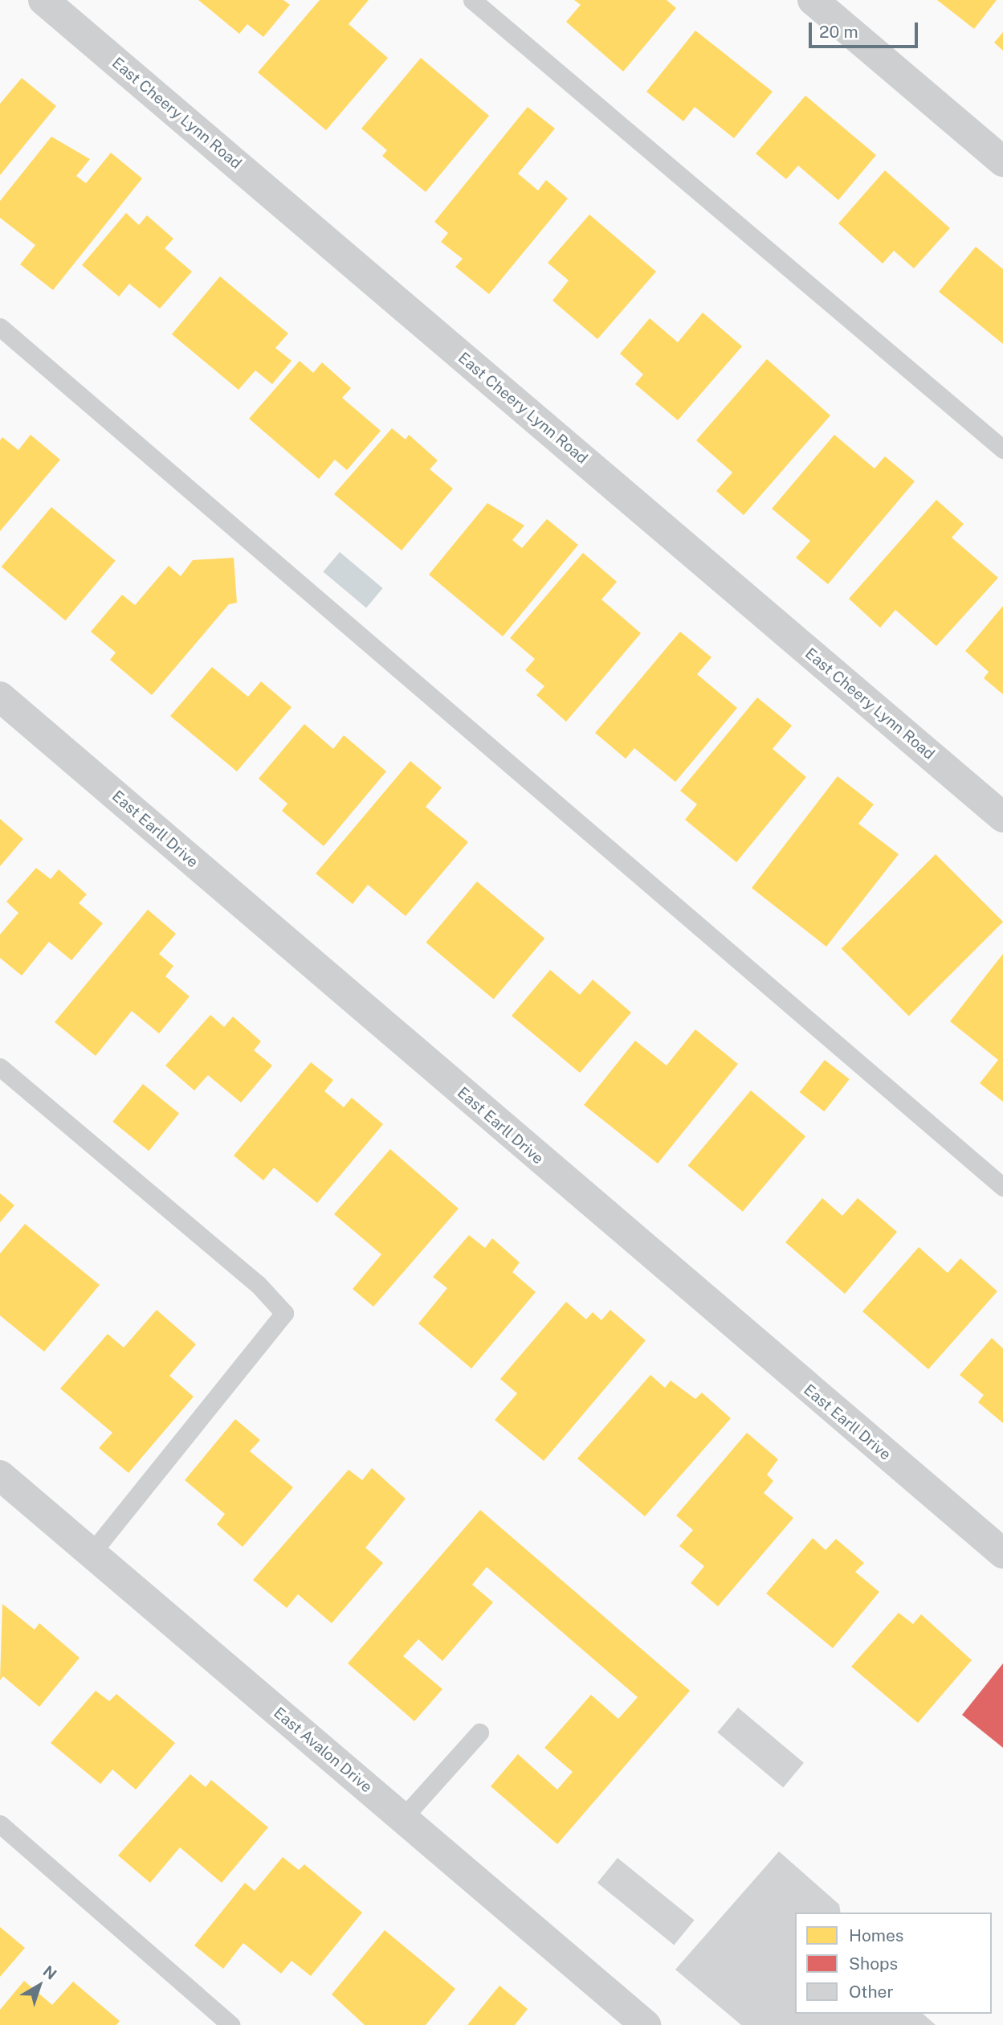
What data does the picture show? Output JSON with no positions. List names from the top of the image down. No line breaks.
{"streets":{"street":["East Cheery Lynn Road","East Earll Drive","East Avalon Drive"]},"legend":["Homes","Shops","Other"],"scale_bar":"20 m","north":"top right"}
